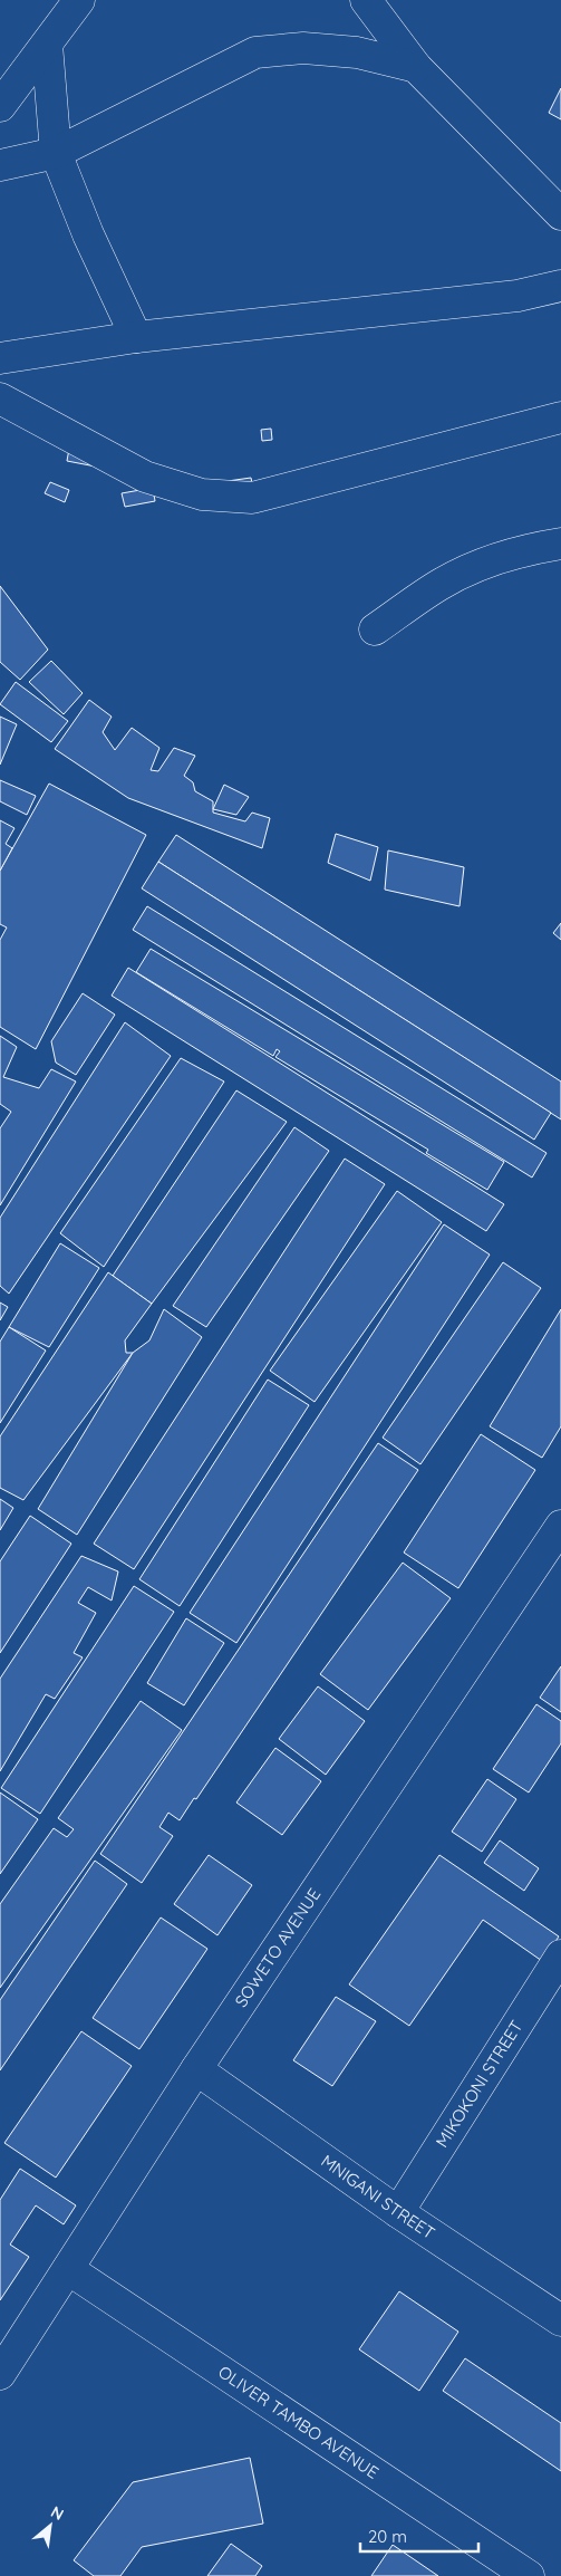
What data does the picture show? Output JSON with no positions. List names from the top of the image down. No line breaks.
{"streets":{"street":["SOWETO AVENUE","MIKOKONI STREET","MNIGANI STREET","OLIVER TAMBO AVENUE"]},"crossings":[["SOWETO AVENUE","MNIGANI STREET"],["SOWETO AVENUE","OLIVER TAMBO AVENUE"],["MIKOKONI STREET","MNIGANI STREET"]],"scale_bar":"20 m","north":"top right"}
